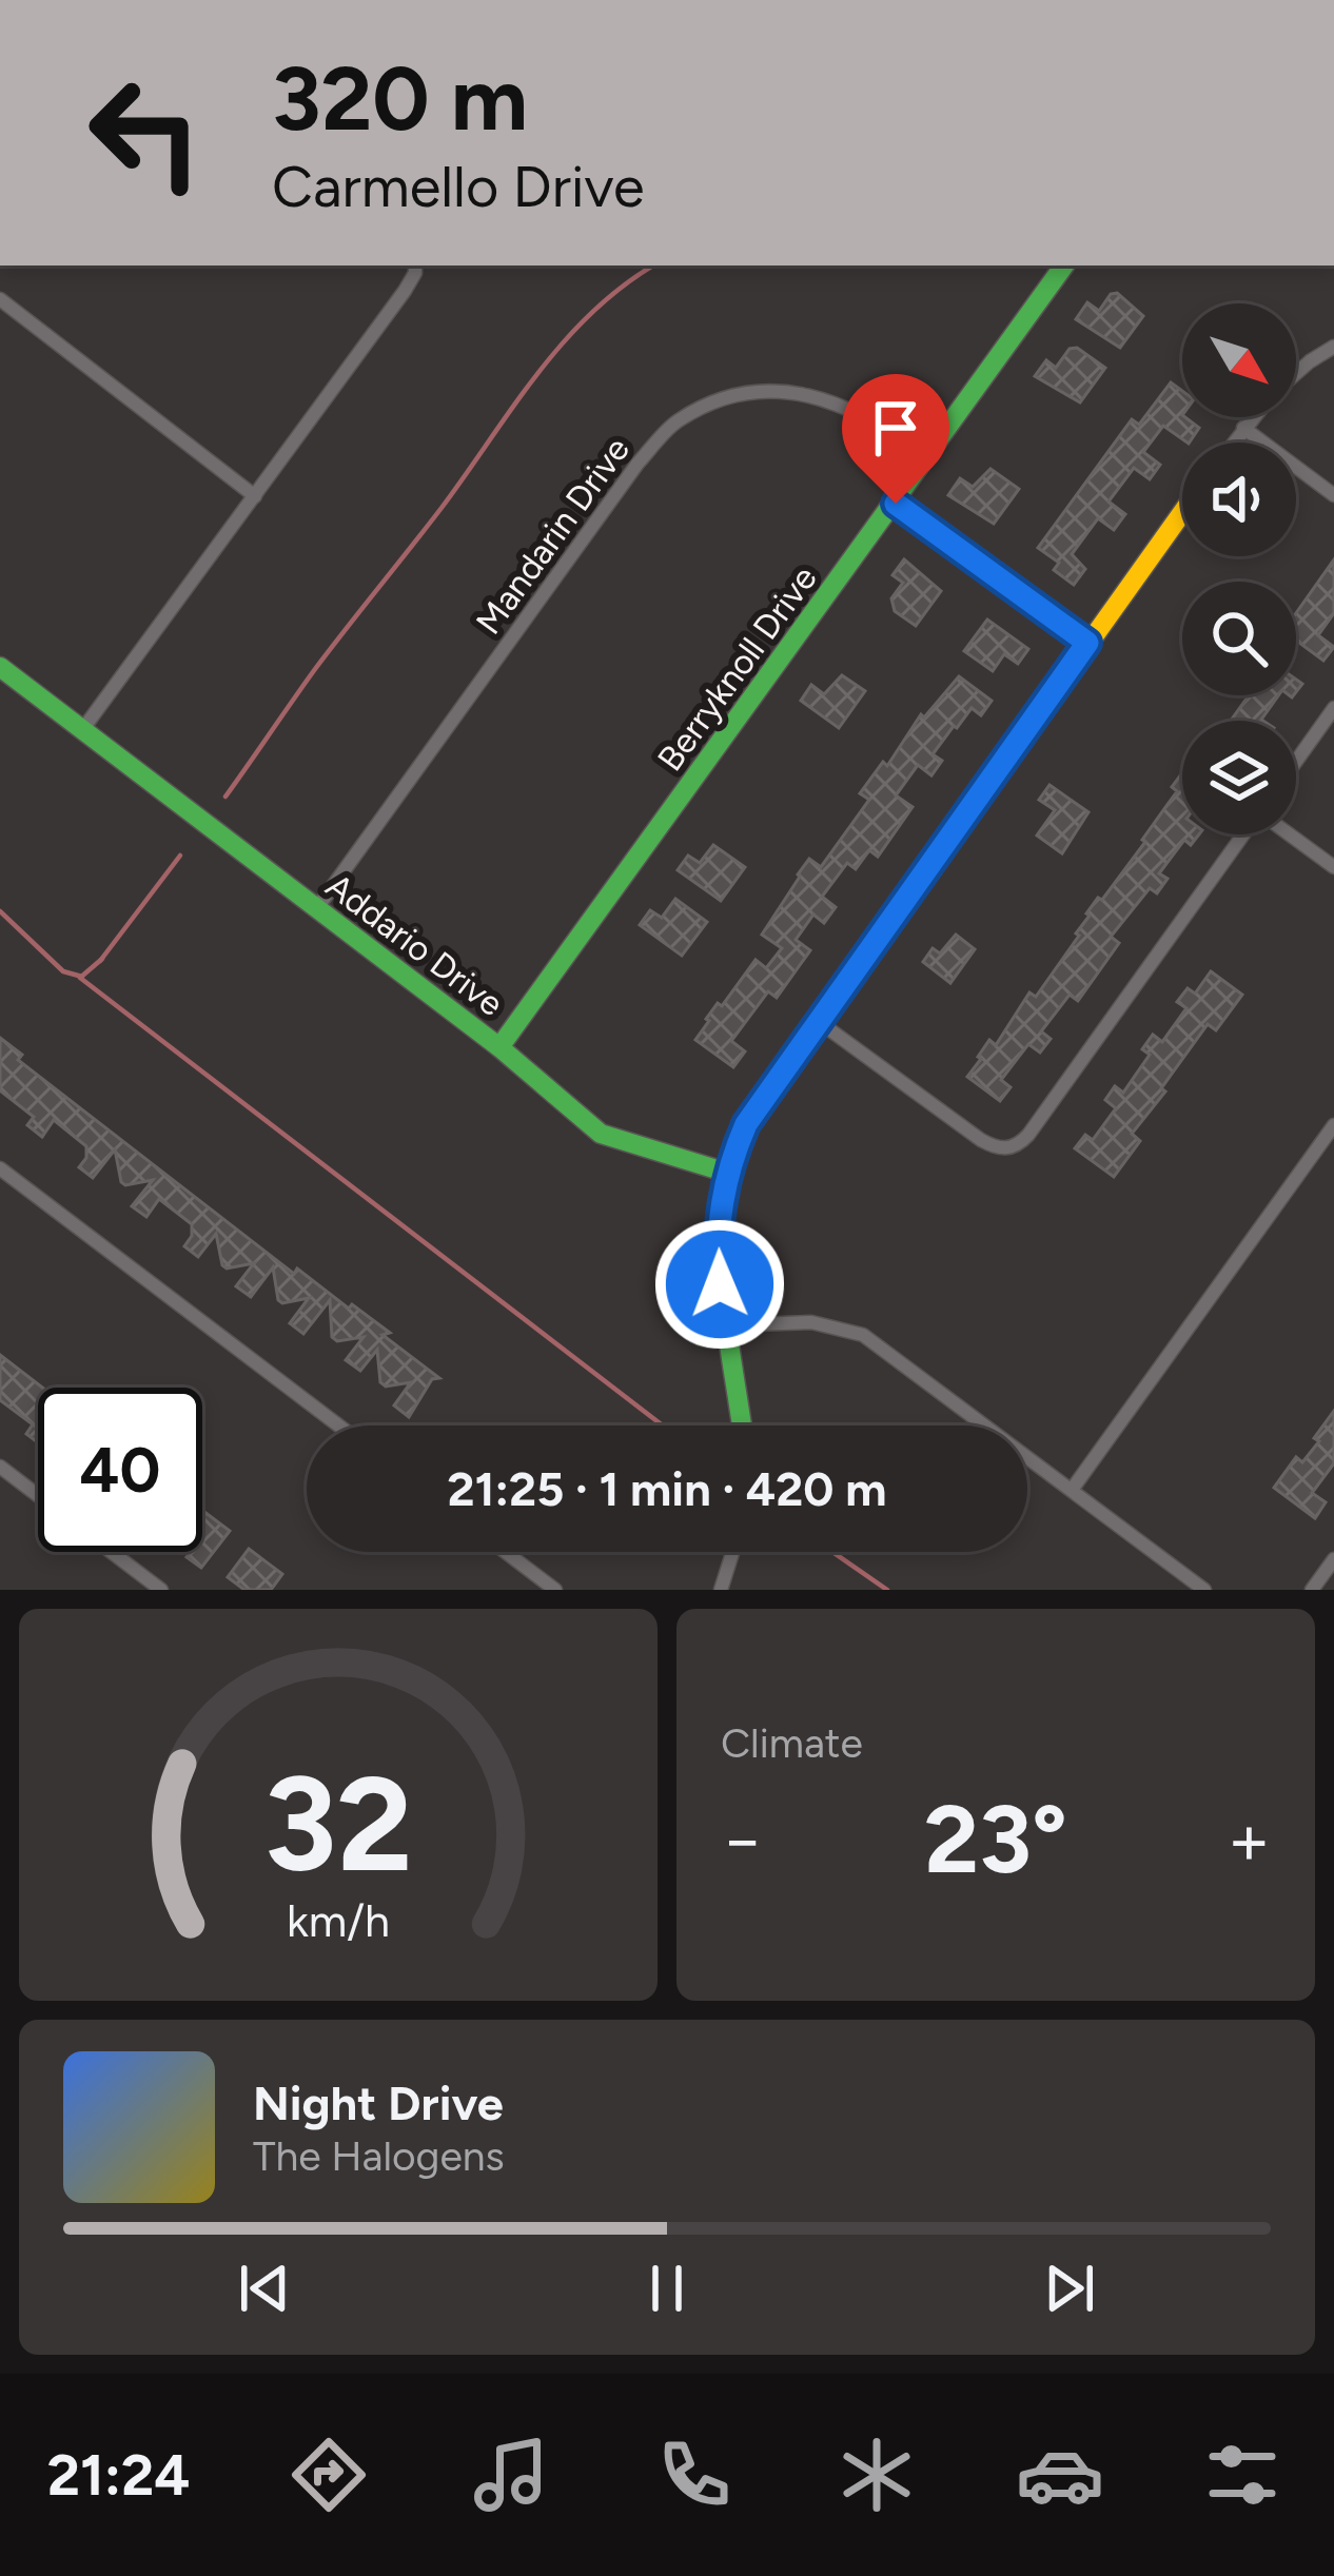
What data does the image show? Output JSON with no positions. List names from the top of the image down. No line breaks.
{"streets":{"street":["Mandarin Drive","Berryknoll Drive","Addario Drive"]},"crossings":[["Mandarin Drive","Berryknoll Drive"],["Mandarin Drive","Addario Drive"],["Berryknoll Drive","Addario Drive"]],"north":"bottom right","page":{"turn":["320 m","Carmello Drive"],"limit":"40","trip":"21:25 · 1 min · 420 m","tile":"Climate","heat":["−","23°","+"],"song":["Night Drive","The Halogens"],"tabs":"21:24","gauge":["32","km/h"]}}
